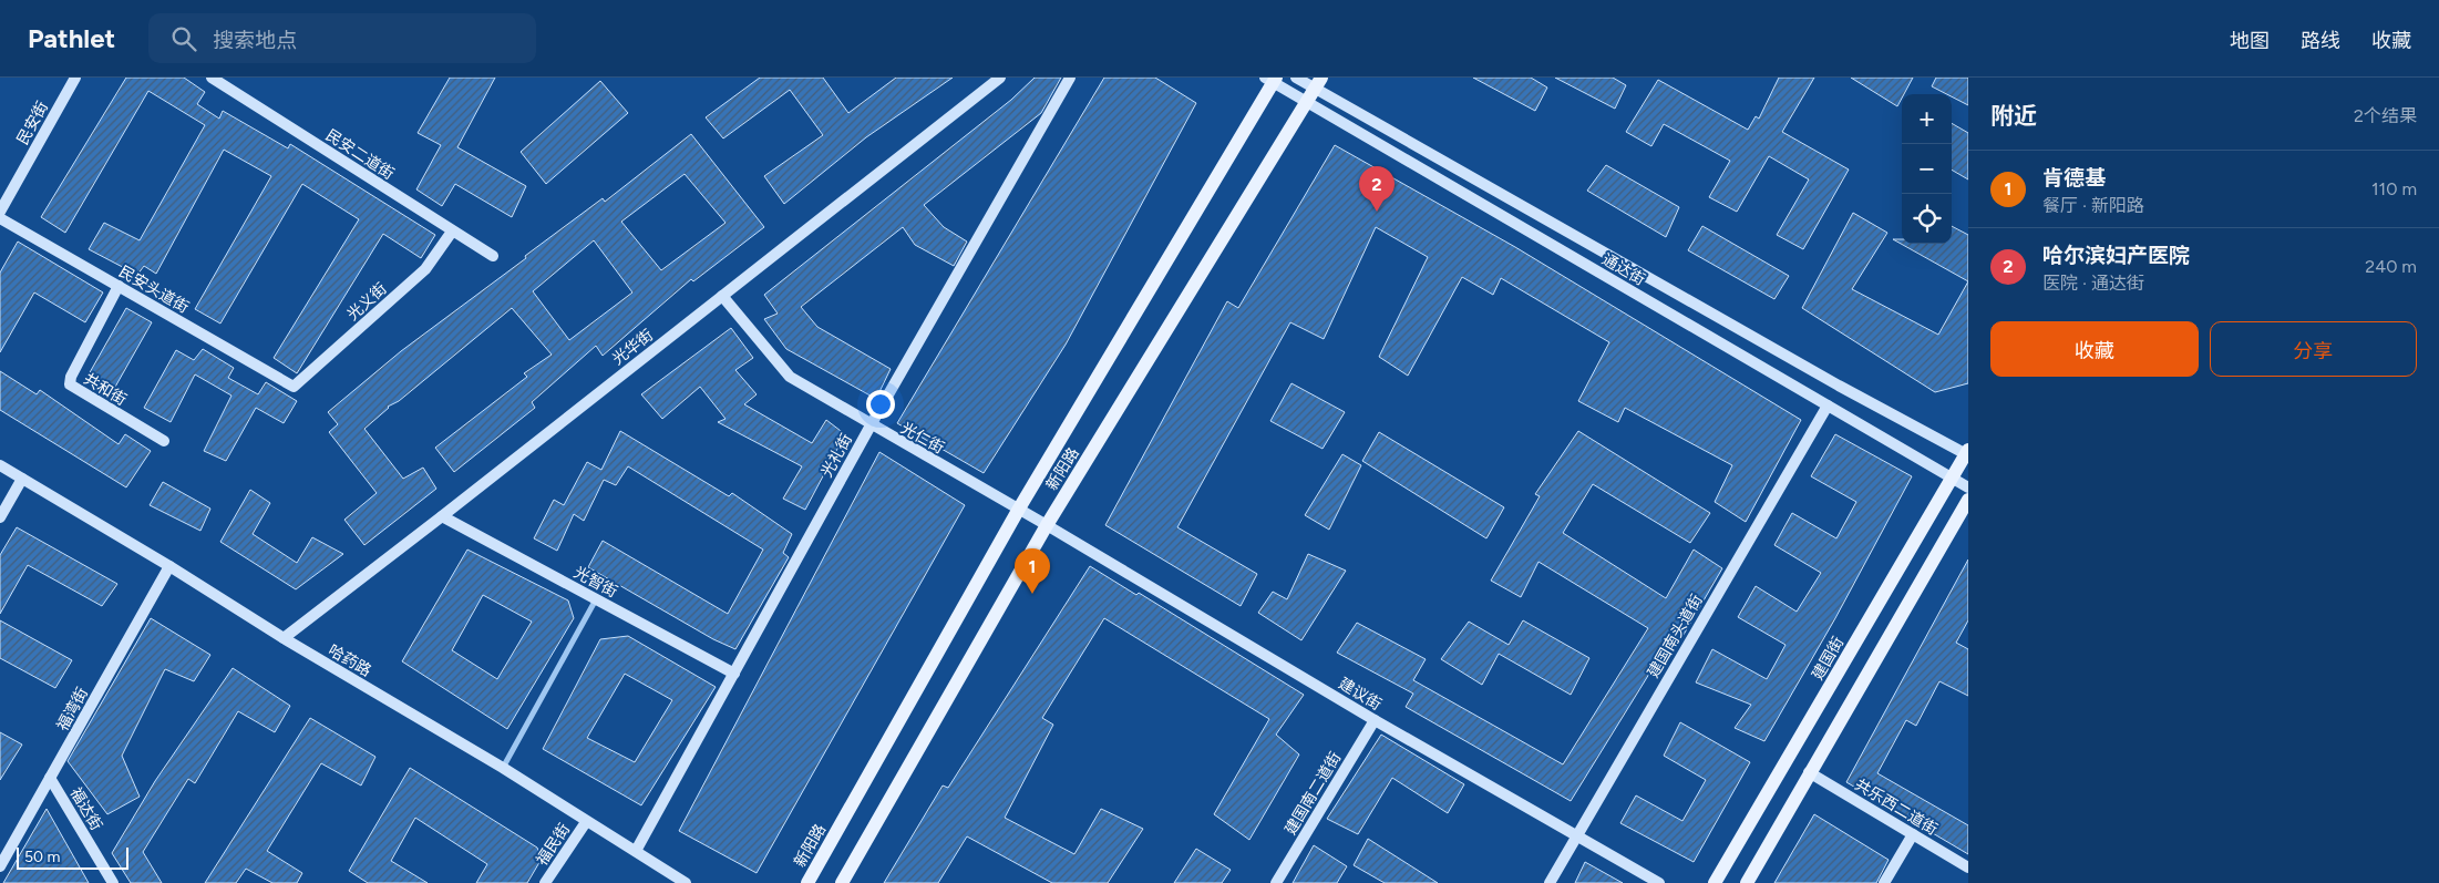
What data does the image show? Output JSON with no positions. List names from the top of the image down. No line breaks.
{"streets":{"main road":["新阳路","建国街"],"street":["民安街","民安二道街","通达街","民安头道街","光义街","光华街","共和街","光仁街","光礼街","光智街","建国南头道街","哈药路","建议街","福湾街","建国南二道街","共乐西二道街","福达街","福民街"]},"crossings":[["民安二道街","光义街"],["通达街","新阳路"],["通达街","建国南头道街"],["通达街","建国街"],["民安头道街","光义街"],["民安头道街","共和街"],["光华街","光仁街"],["光华街","光智街"],["光华街","哈药路"],["光仁街","光礼街"],["光仁街","新阳路"],["光仁街","建议街"],["光礼街","光智街"],["光礼街","哈药路"],["新阳路","建议街"],["建国南头道街","建议街"],["哈药路","福湾街"],["哈药路","福民街"],["建议街","建国南二道街"],["福湾街","福达街"]],"scale_bar":"50 m","page":{"header":"Pathlet","search":"搜索地点","nav":["地图","路线","收藏"],"heading":["附近","2个结果"],"map_buttons":["+","−"],"list":[{"mark":"1","name":"肯德基","note":"餐厅 · 新阳路","value":"110 m"},{"mark":"2","name":"哈尔滨妇产医院","note":"医院 · 通达街","value":"240 m"}],"pins":["2","1"],"buttons":["收藏","分享"],"scale":"50 m"}}
